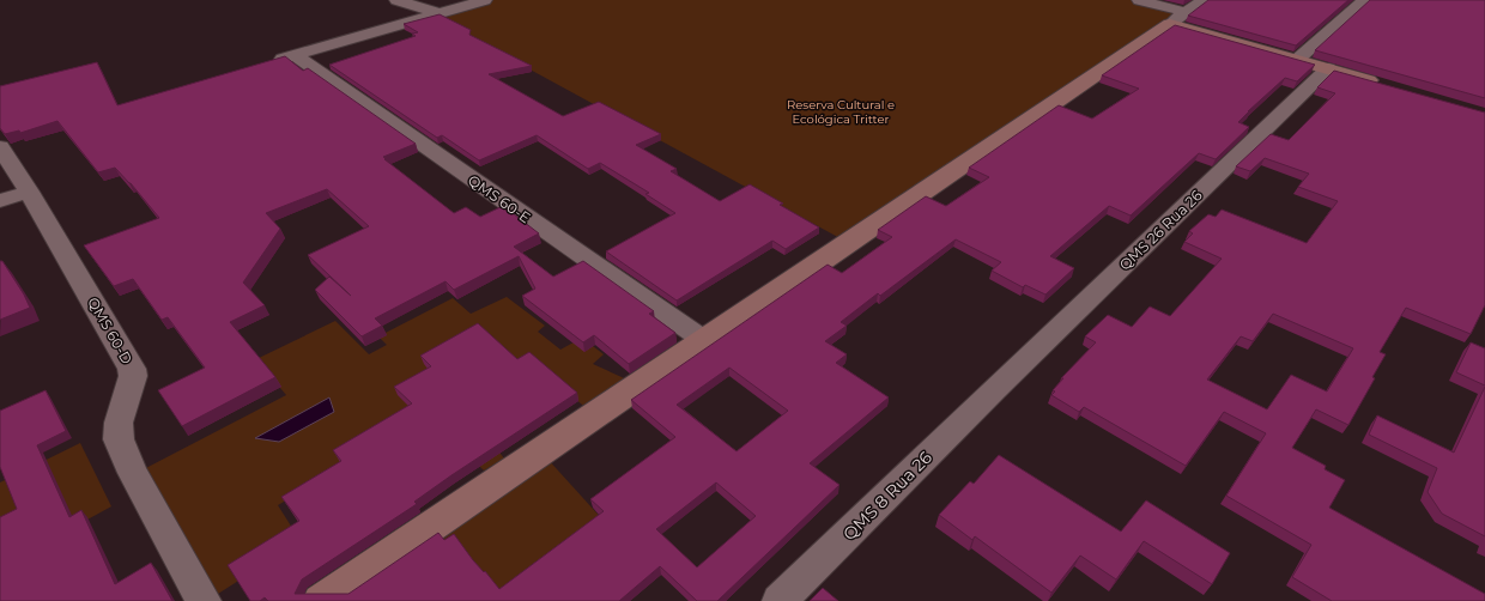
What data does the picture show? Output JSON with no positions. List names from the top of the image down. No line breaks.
{"streets":{"street":["QMS 60-E","QMS 26 Rua 26","QMS 60-D","QMS 8 Rua 26"]},"crossings":[["QMS 26 Rua 26","QMS 8 Rua 26"]],"parks":["Reserva Cultural e Ecológica Tritter"]}
